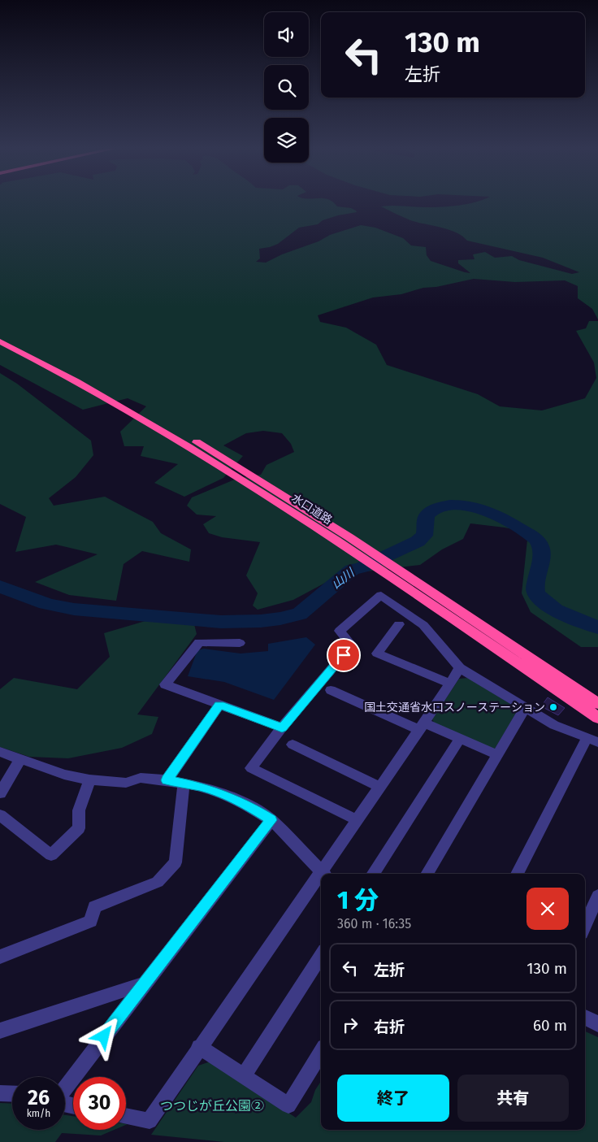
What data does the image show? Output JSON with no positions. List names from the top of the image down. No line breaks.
{"streets":{"highway":["水口道路"]},"water":["山川"],"parks":["つつじが丘公園②"],"places":["国土交通省水口スノーステーション"],"page":{"turn":["130 m","左折"],"heading":["1 分","360 m · 16:35"],"list":[{"name":"左折","value":"130 m"},{"name":"右折","value":"60 m"}],"buttons":["終了","共有"],"speed":"26 km/h","limit":"30"}}
